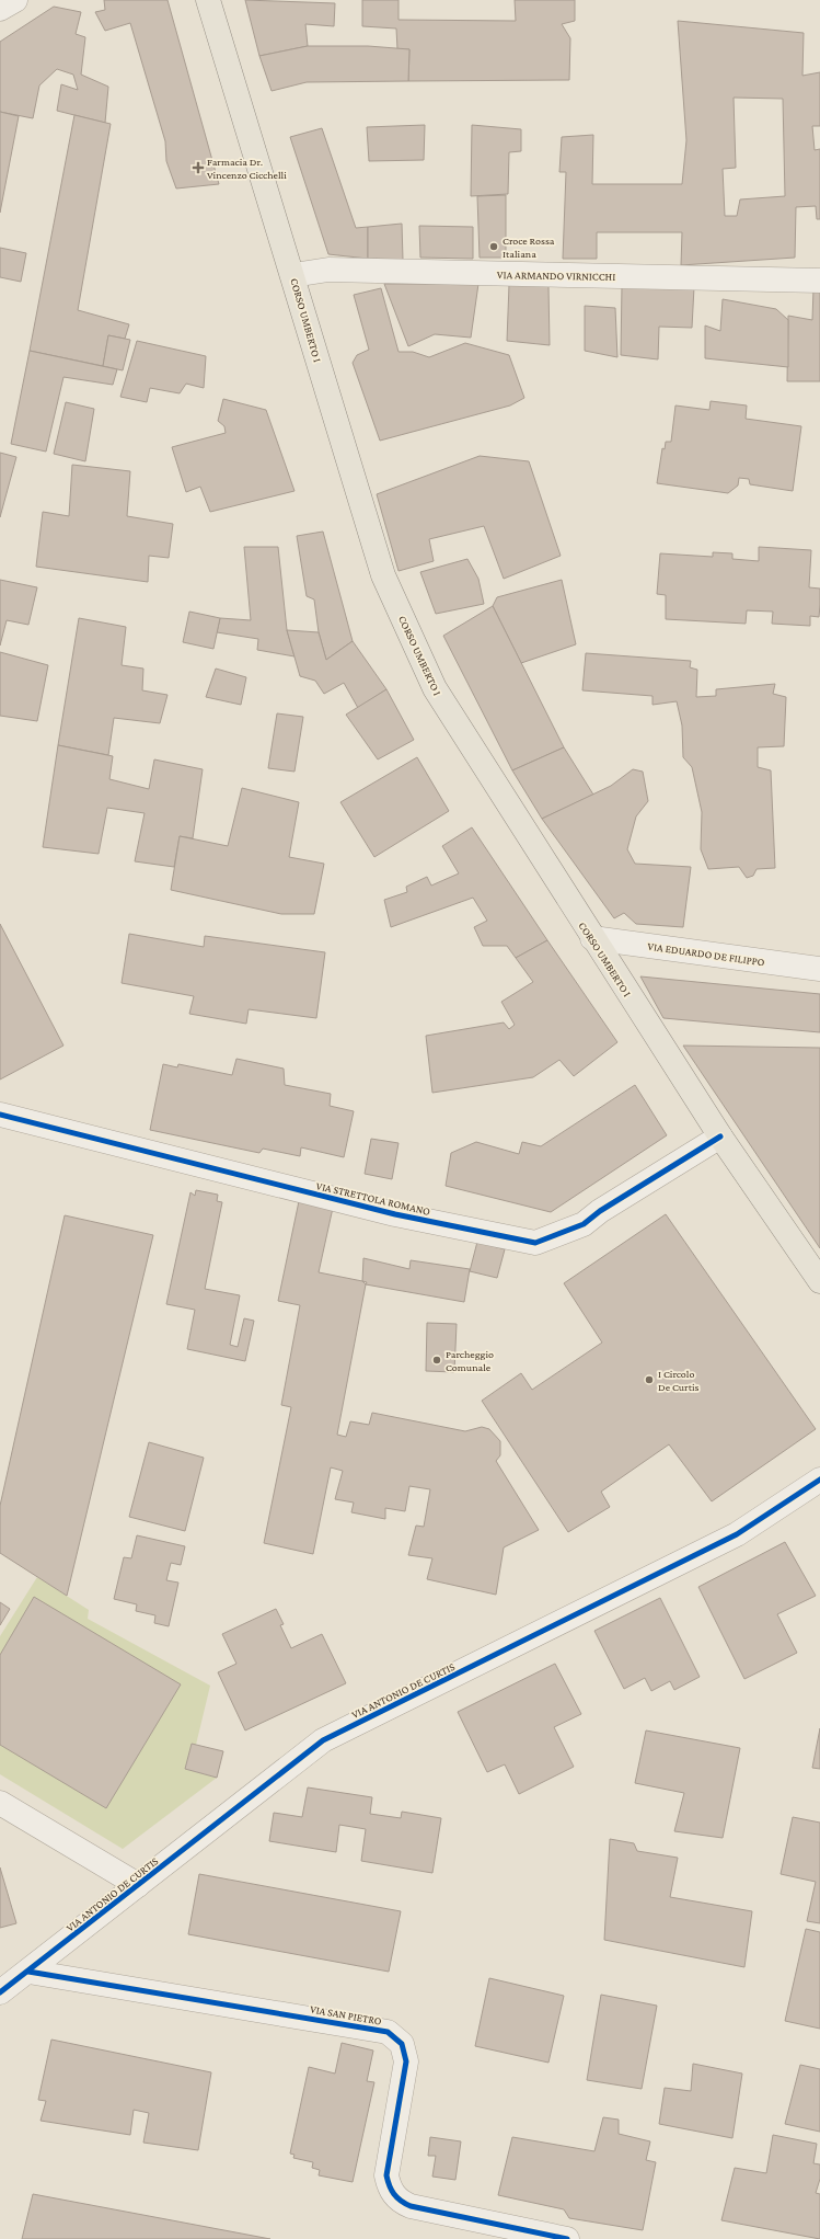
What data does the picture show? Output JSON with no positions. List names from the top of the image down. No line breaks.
{"streets":{"main road":["CORSO UMBERTO I"],"street":["VIA ARMANDO VIRNICCHI","VIA EDUARDO DE FILIPPO","VIA STRETTOLA ROMANO","VIA ANTONIO DE CURTIS","VIA SAN PIETRO"]},"crossings":[["VIA ARMANDO VIRNICCHI","CORSO UMBERTO I"],["CORSO UMBERTO I","VIA EDUARDO DE FILIPPO"],["CORSO UMBERTO I","VIA STRETTOLA ROMANO"],["VIA ANTONIO DE CURTIS","VIA SAN PIETRO"]],"places":{"health":["Farmacia Dr. Vincenzo Cicchelli"],"other":["Croce Rossa Italiana","Parcheggio Comunale","I Circolo De Curtis"]}}
